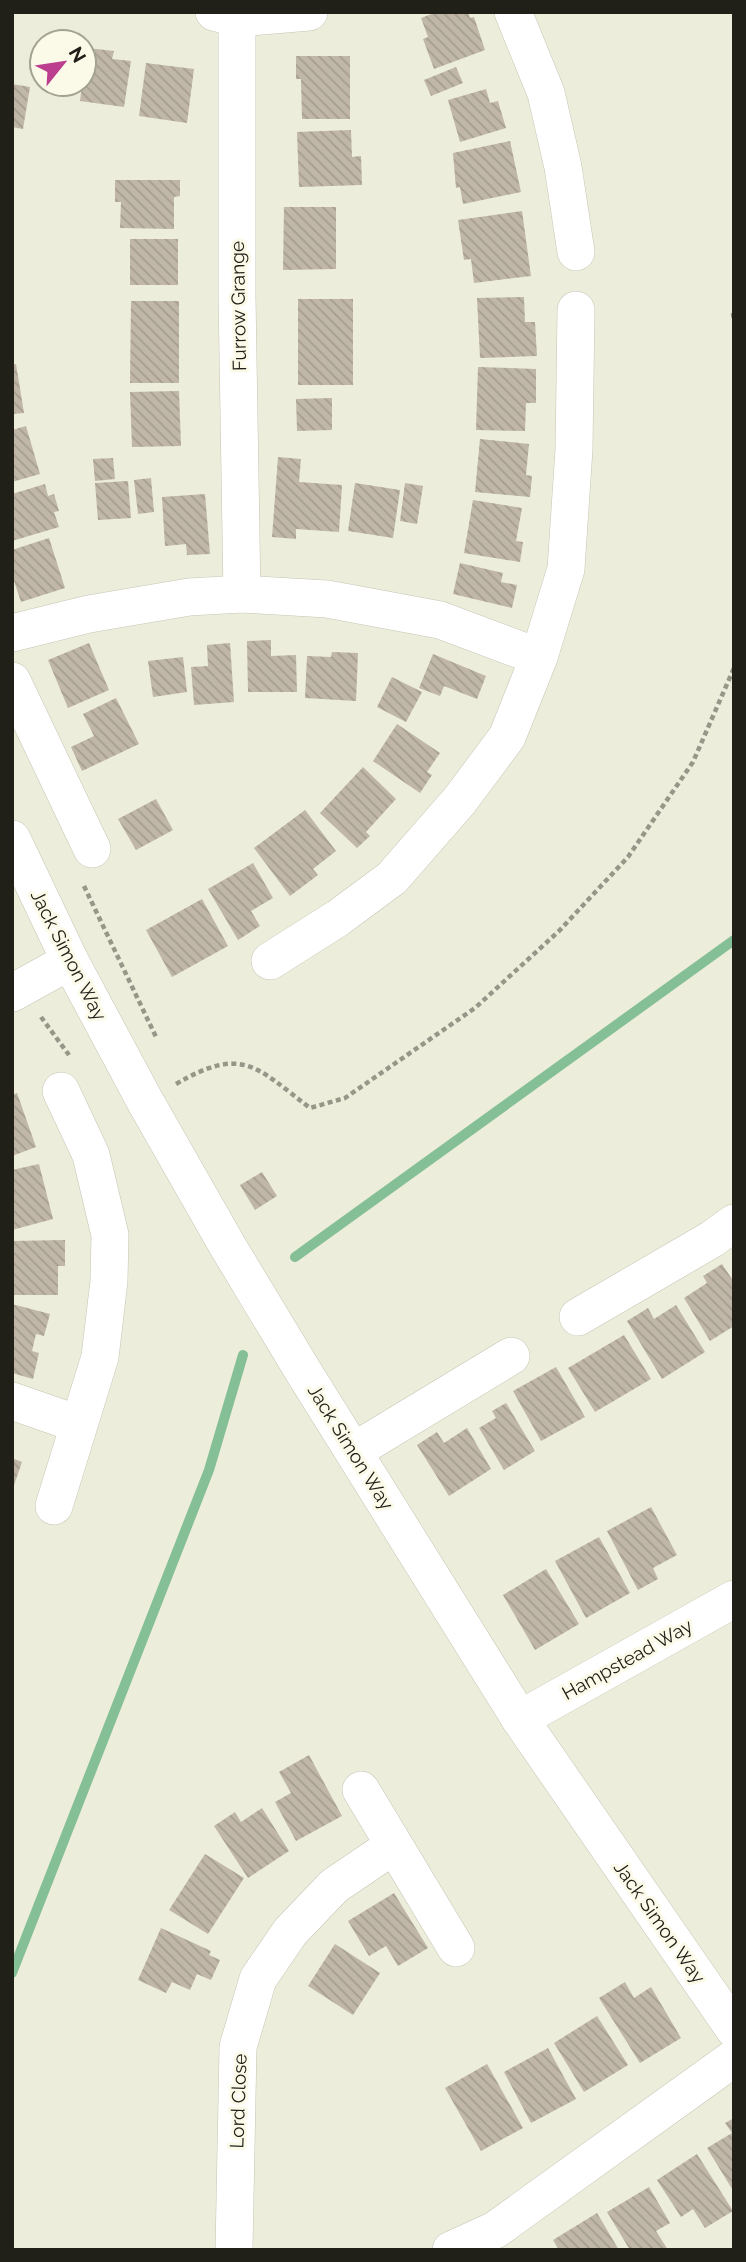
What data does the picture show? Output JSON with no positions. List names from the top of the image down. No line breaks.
{"streets":{"street":["Furrow Grange","Jack Simon Way","Hampstead Way","Lord Close"]},"crossings":[["Jack Simon Way","Hampstead Way"]],"north":"top right"}
